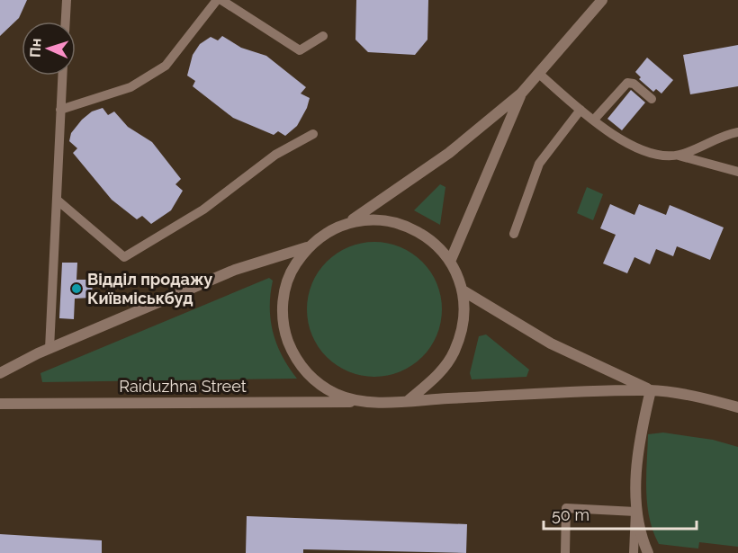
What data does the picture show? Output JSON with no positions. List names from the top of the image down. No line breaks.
{"streets":{"street":["Raiduzhna Street"]},"places":["Відділ продажу Київміськбуд"],"scale_bar":"50 m","north":"left"}
